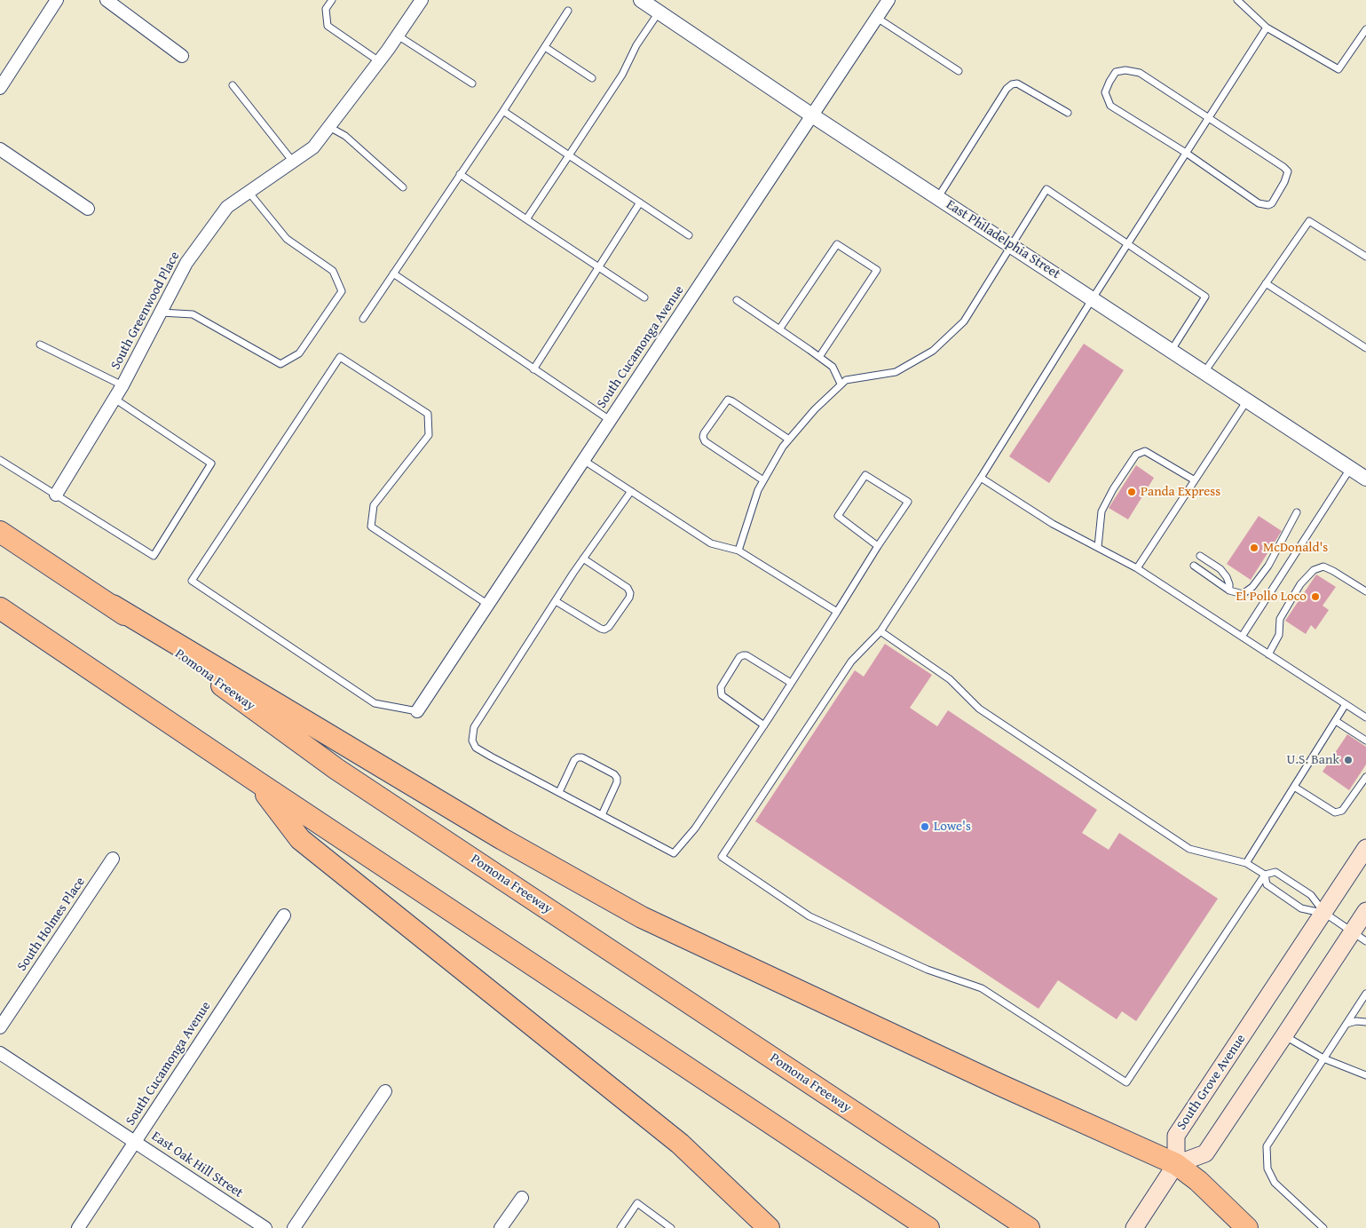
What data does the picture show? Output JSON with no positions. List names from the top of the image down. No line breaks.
{"streets":{"highway":["Pomona Freeway"],"main road":["South Grove Avenue"],"street":["East Philadelphia Street","South Greenwood Place","South Cucamonga Avenue","South Holmes Place","East Oak Hill Street"]},"crossings":[["East Philadelphia Street","South Cucamonga Avenue"],["South Cucamonga Avenue","East Oak Hill Street"]],"places":["Panda Express","McDonald's","El Pollo Loco","U.S. Bank","Lowe's"]}
